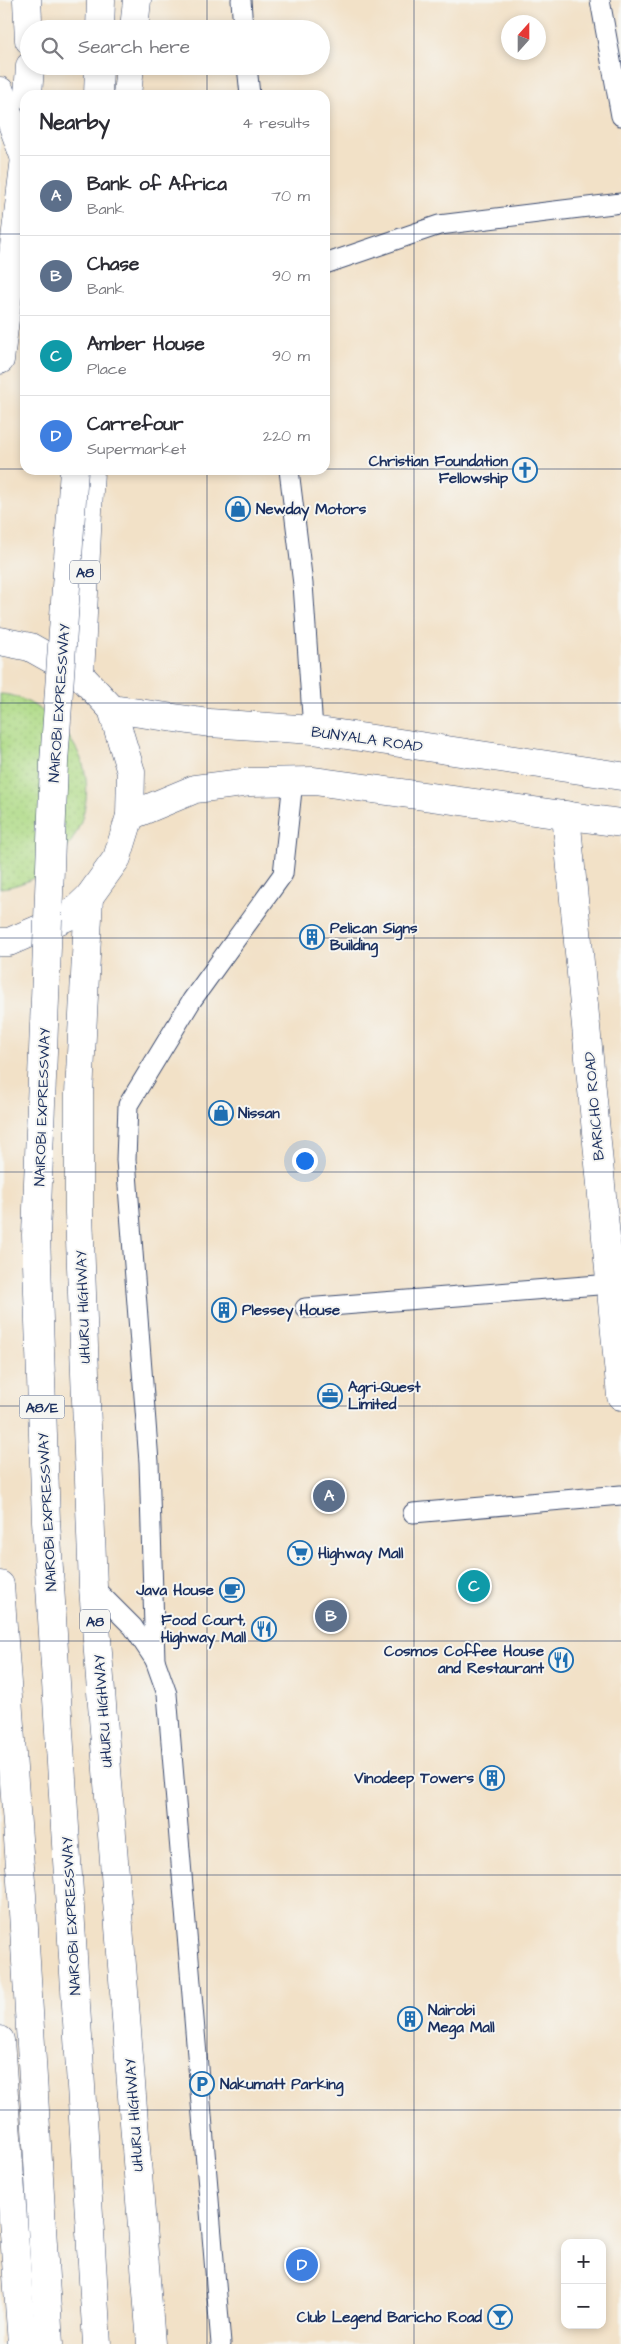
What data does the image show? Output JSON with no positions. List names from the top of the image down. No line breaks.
{"streets":{"main road":["A8","NAIROBI EXPRESSWAY","BUNYALA ROAD","BARICHO ROAD","UHURU HIGHWAY","A8/E"]},"places":{"church":["Christian Foundation Fellowship"],"shop":["Newday Motors","Nissan"],"building":["Pelican Signs Building","Plessey House","Vinodeep Towers","Nairobi Mega Mall"],"office":["Agri-Quest Limited"],"supermarket":["Highway Mall"],"cafe":["Java House"],"restaurant":["Food Court, Highway Mall","Cosmos Coffee House and Restaurant"],"parking":["Nakumatt Parking"],"bar":["Club Legend Baricho Road"]},"north":"top","page":{"search":"Search here","heading":["Nearby","4 results"],"list":[{"mark":"A","name":"Bank of Africa","note":"Bank","value":"70 m"},{"mark":"B","name":"Chase","note":"Bank","value":"90 m"},{"mark":"C","name":"Amber House","note":"Place","value":"90 m"},{"mark":"D","name":"Carrefour","note":"Supermarket","value":"220 m"}],"pins":["A","C","B","D"],"map_buttons":["+","−"]}}
